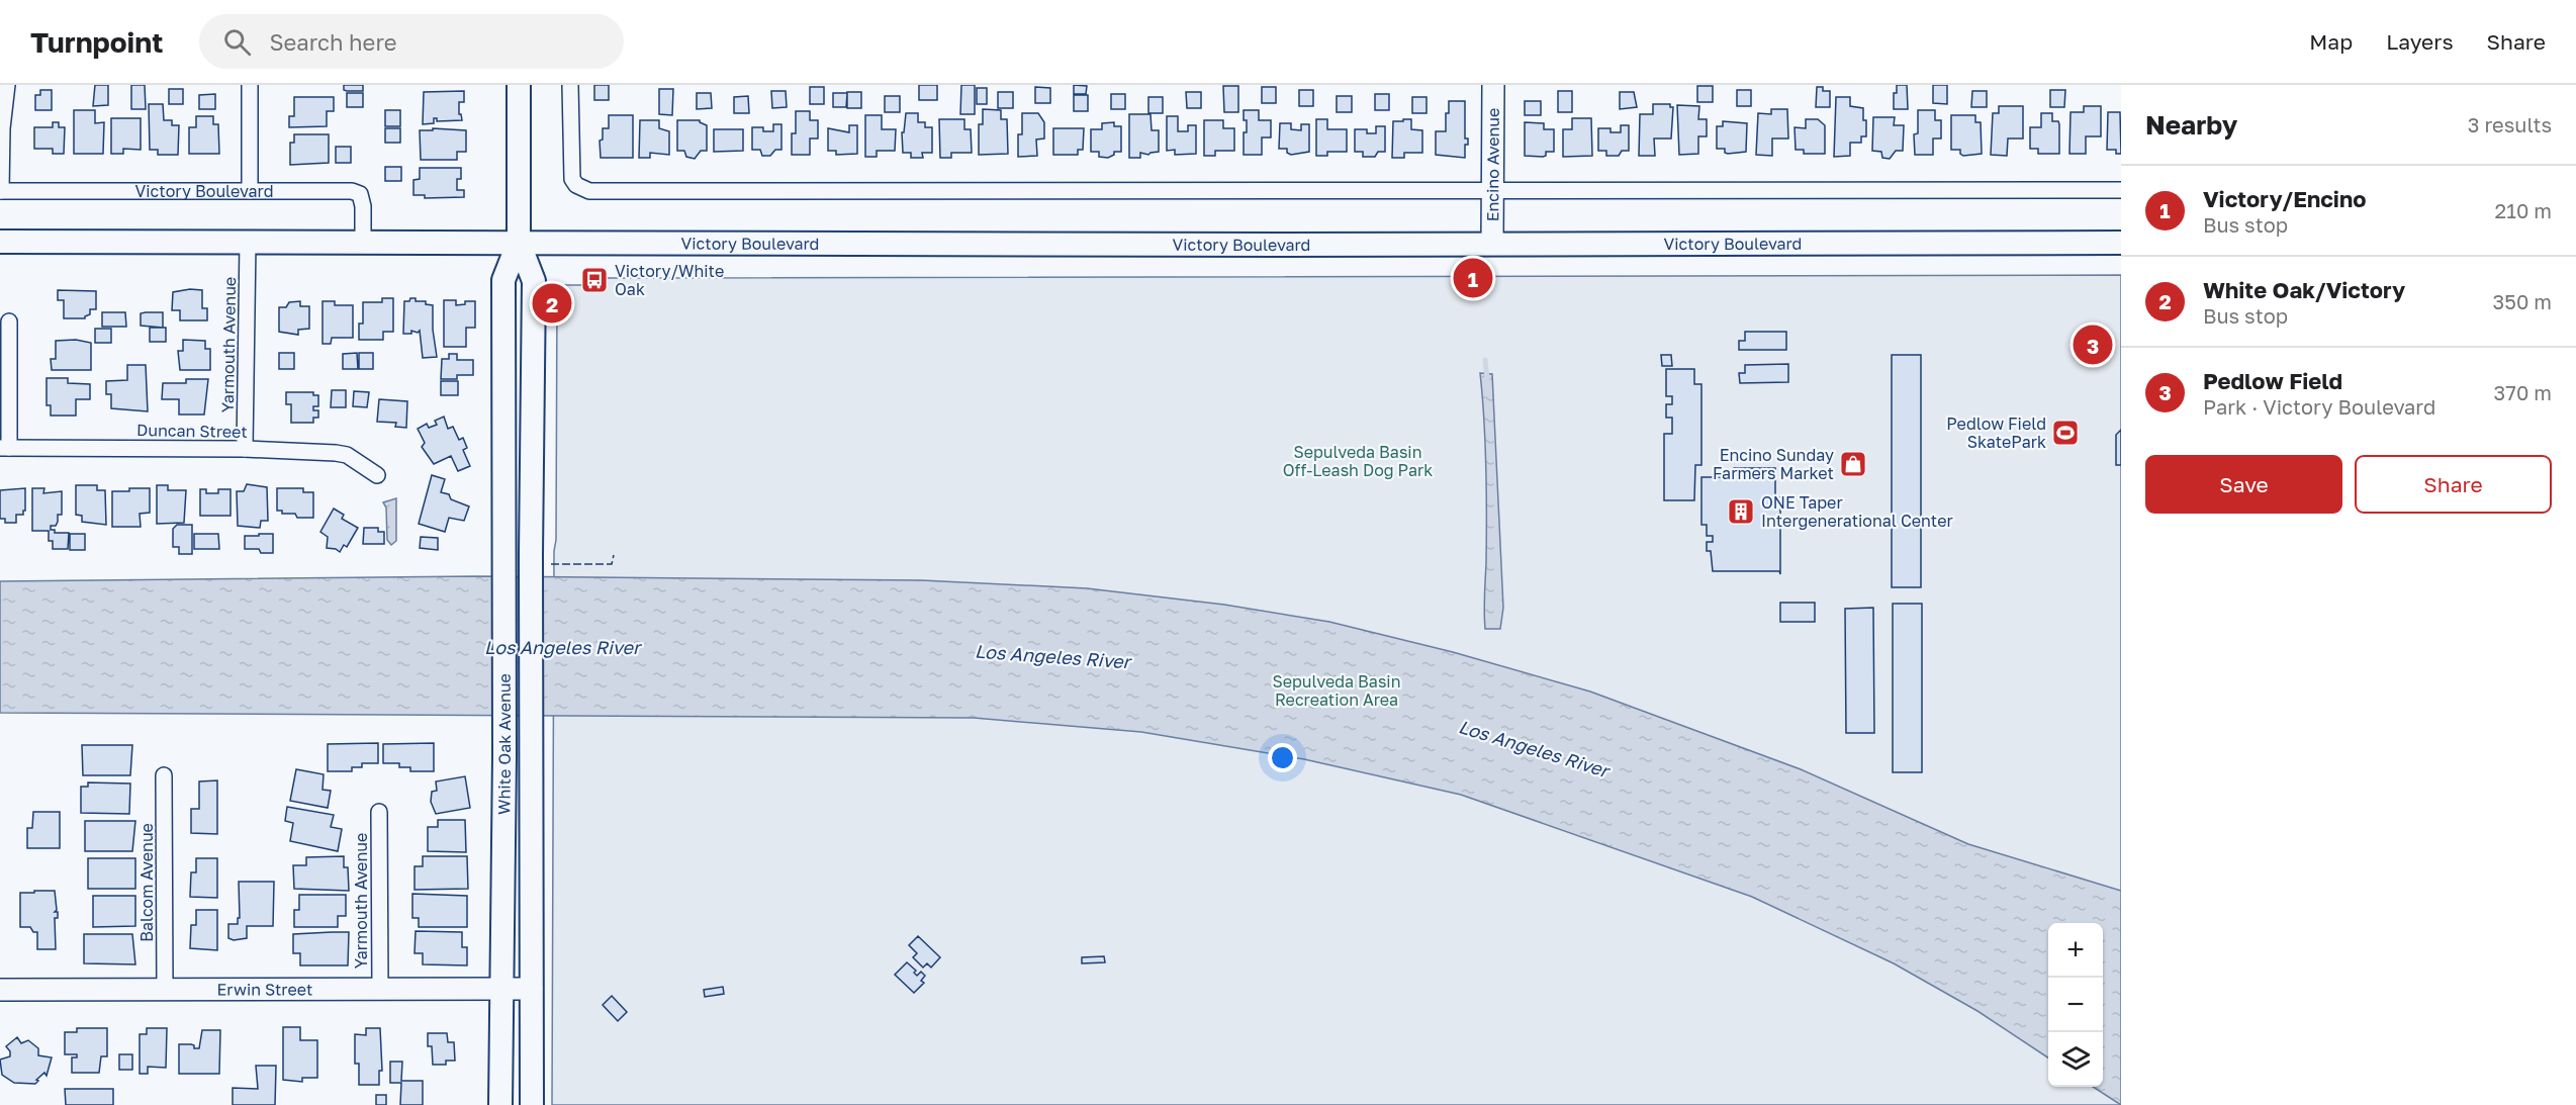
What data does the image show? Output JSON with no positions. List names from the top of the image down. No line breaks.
{"streets":{"main road":["Victory Boulevard","White Oak Avenue"],"street":["Encino Avenue","Yarmouth Avenue","Duncan Street","Balcom Avenue","Erwin Street"]},"crossings":[["Encino Avenue","Victory Boulevard"],["Victory Boulevard","Yarmouth Avenue"],["Victory Boulevard","White Oak Avenue"],["Yarmouth Avenue","Duncan Street"],["Yarmouth Avenue","Erwin Street"],["White Oak Avenue","Erwin Street"],["Balcom Avenue","Erwin Street"]],"water":["Los Angeles River"],"parks":["Sepulveda Basin Off-Leash Dog Park","Sepulveda Basin Recreation Area"],"places":{"bus stop":["Victory/White Oak"],"sports":["Pedlow Field SkatePark"],"shop":["Encino Sunday Farmers Market"],"building":["ONE Taper Intergenerational Center"]},"page":{"header":"Turnpoint","search":"Search here","nav":["Map","Layers","Share"],"heading":["Nearby","3 results"],"list":[{"mark":"1","name":"Victory/Encino","note":"Bus stop","value":"210 m"},{"mark":"2","name":"White Oak/Victory","note":"Bus stop","value":"350 m"},{"mark":"3","name":"Pedlow Field","note":"Park · Victory Boulevard","value":"370 m"}],"pins":["1","2","3"],"buttons":["Save","Share"],"map_buttons":["+","−"]}}
